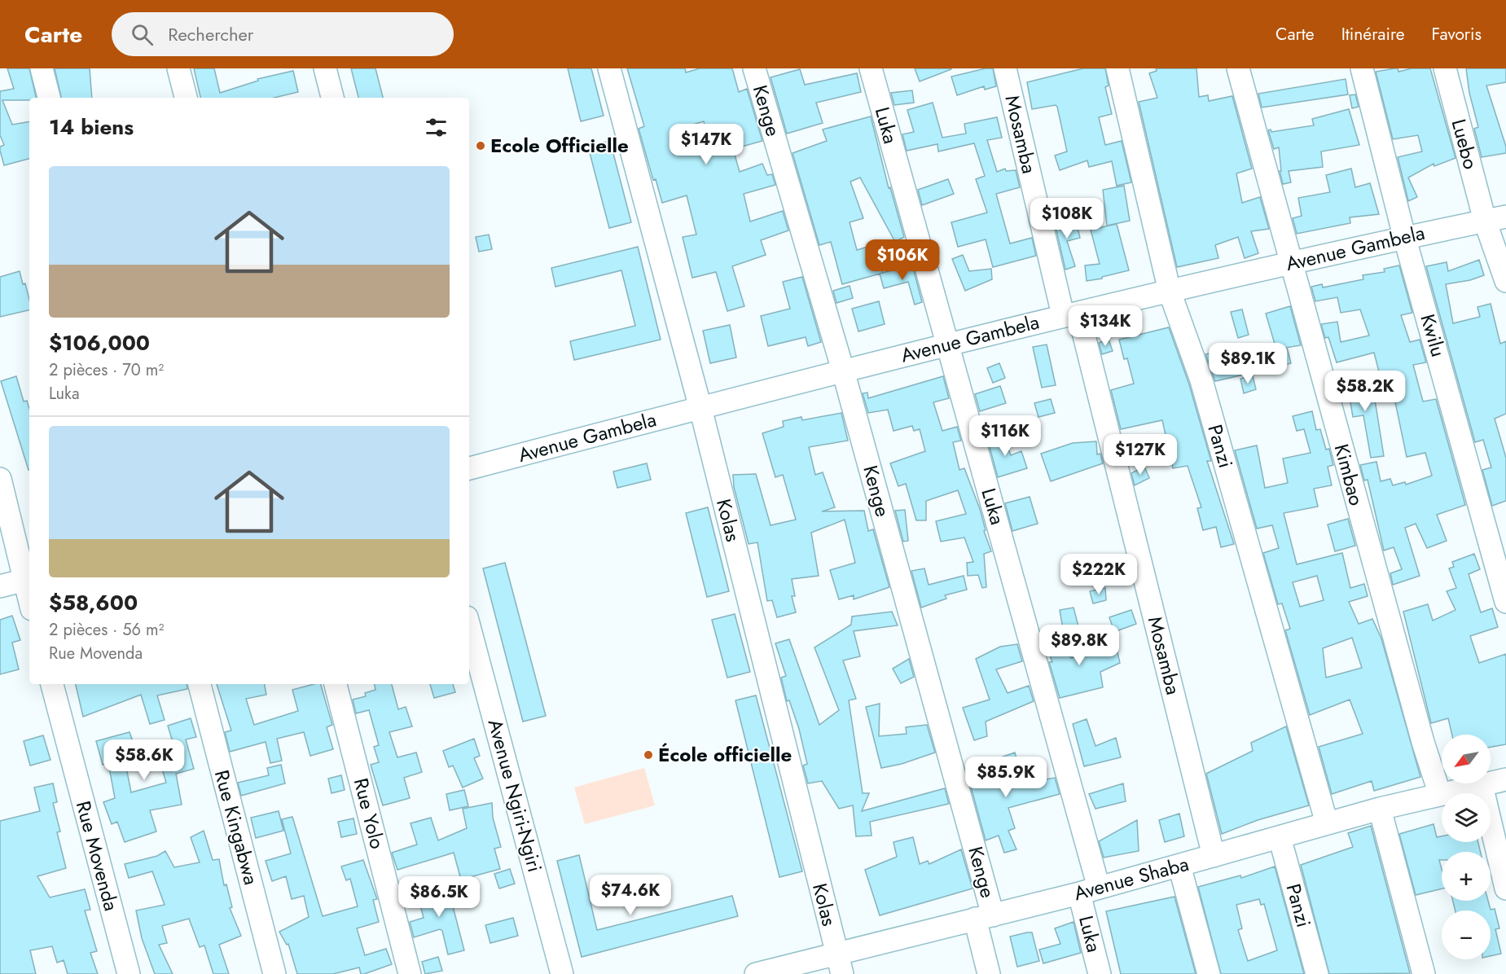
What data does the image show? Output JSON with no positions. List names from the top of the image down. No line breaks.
{"streets":{"street":["Kenge","Luka","Mosamba","Luebo","Avenue Gambela","Kwilu","Panzi","Kimbao","Kolas","Avenue Ngiri-Ngiri","Rue Yolo","Rue Kingabwa","Rue Movenda","Avenue Shaba"]},"crossings":[["Kenge","Avenue Gambela"],["Kenge","Avenue Shaba"],["Luka","Avenue Gambela"],["Luka","Avenue Shaba"],["Mosamba","Avenue Gambela"],["Mosamba","Avenue Shaba"],["Luebo","Avenue Gambela"],["Avenue Gambela","Kwilu"],["Avenue Gambela","Panzi"],["Avenue Gambela","Kimbao"],["Avenue Gambela","Kolas"],["Panzi","Avenue Shaba"],["Kimbao","Avenue Shaba"],["Kolas","Avenue Shaba"]],"places":["Ecole Officielle","École officielle"],"north":"bottom left","page":{"header":"Carte","search":"Rechercher","nav":["Carte","Itinéraire","Favoris"],"heading":"14 biens","price":["$147K","$108K","$106K","$134K","$89.1K","$58.2K","$116K","$127K","$222K","$89.8K","$58.6K","$85.9K","$74.6K","$86.5K"],"list":[{"name":"$106,000","note":"2 pièces · 70 m² · Luka"},{"name":"$58,600","note":"2 pièces · 56 m² · Rue Movenda"}],"map_buttons":["+","−"]}}
